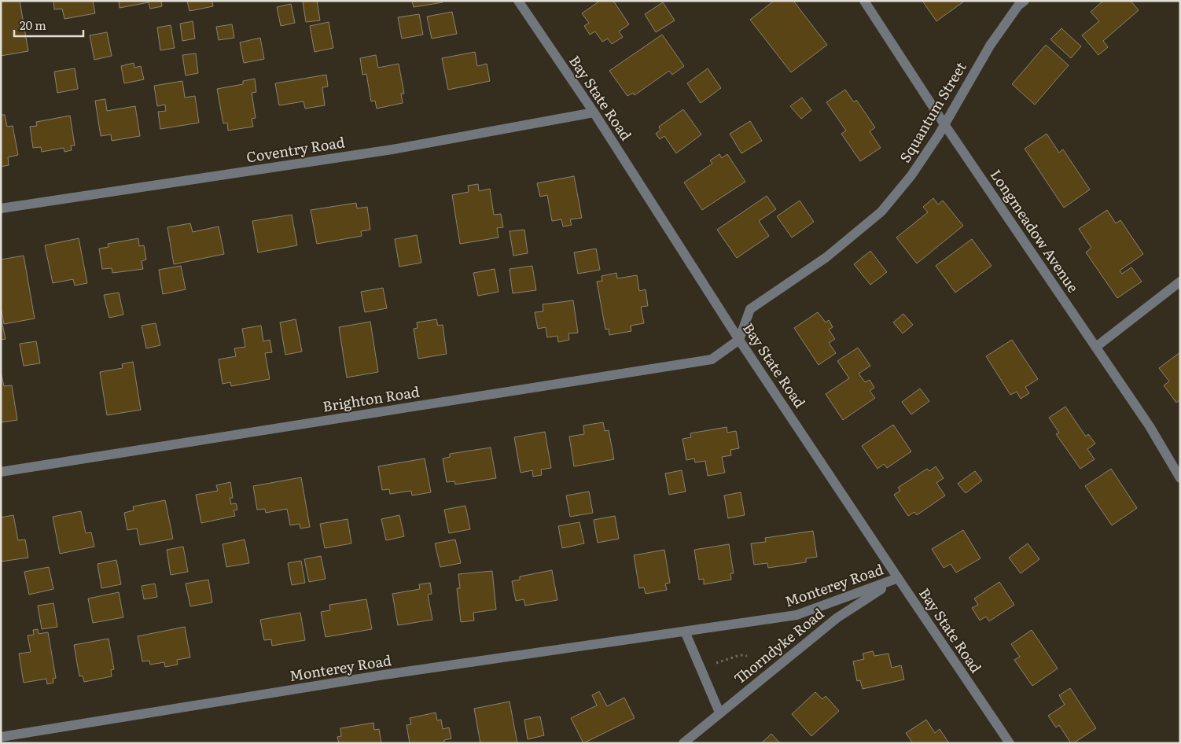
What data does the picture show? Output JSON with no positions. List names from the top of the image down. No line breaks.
{"streets":{"street":["Bay State Road","Squantum Street","Coventry Road","Longmeadow Avenue","Brighton Road","Monterey Road","Thorndyke Road"]},"crossings":[["Bay State Road","Squantum Street"],["Bay State Road","Coventry Road"],["Bay State Road","Brighton Road"],["Bay State Road","Monterey Road"],["Bay State Road","Thorndyke Road"],["Squantum Street","Longmeadow Avenue"],["Squantum Street","Brighton Road"],["Monterey Road","Thorndyke Road"]],"scale_bar":"20 m"}
